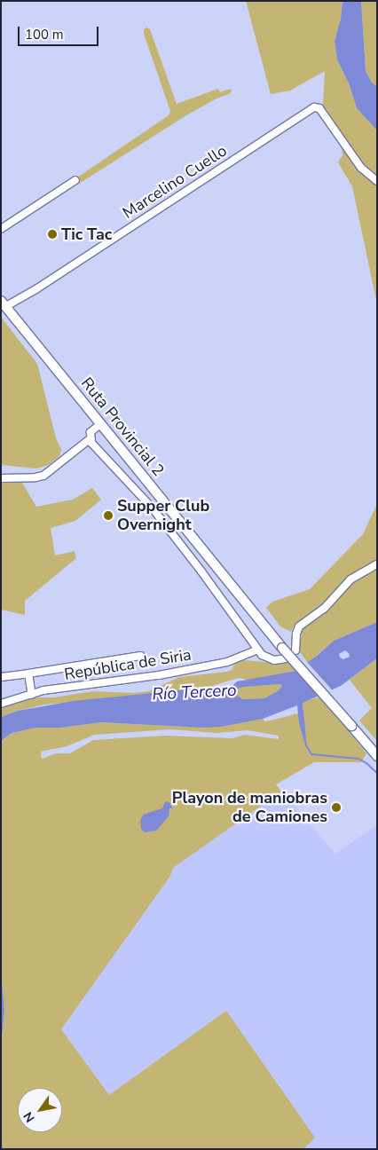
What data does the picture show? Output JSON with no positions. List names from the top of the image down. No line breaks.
{"streets":{"main road":["Ruta Provincial 2"],"street":["Marcelino Cuello","República de Siria"]},"crossings":[["Marcelino Cuello","Ruta Provincial 2"]],"water":["Río Tercero"],"places":["Tic Tac","Supper Club Overnight","Playon de maniobras de Camiones"],"scale_bar":"100 m","north":"bottom left"}
